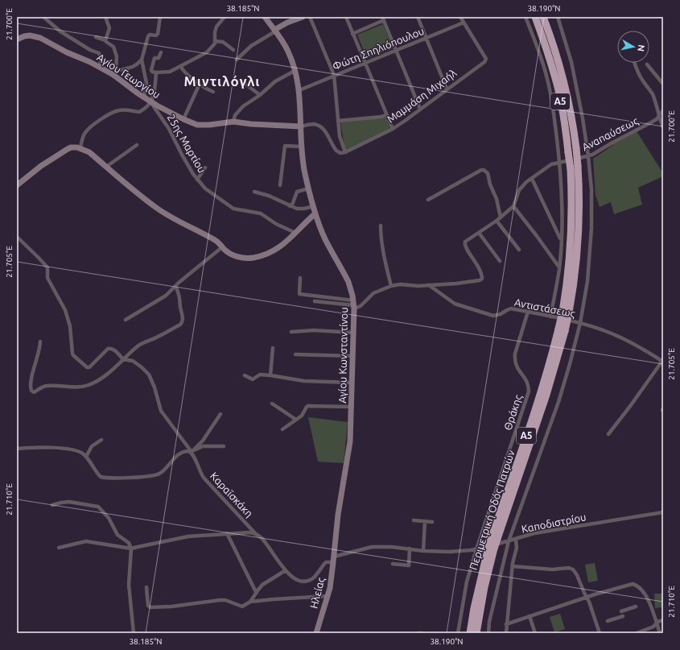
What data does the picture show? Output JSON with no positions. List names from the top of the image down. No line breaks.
{"streets":{"highway":["Α5","Περιμετρική Οδός Πατρών"],"street":["Φώτη Σπηλιόπουλου","Αγίου Γεωργίου","Μαμμάση Μιχαήλ","Αναπαύσεως","25ης Μαρτίου","Αντιστάσεως","Αγίου Κωνσταντίνου","Θράκης","Καραϊσκάκη","Καποδιστρίου","Ηλείας"]},"crossings":[["Φώτη Σπηλιόπουλου","Μαμμάση Μιχαήλ"],["Φώτη Σπηλιόπουλου","Αγίου Κωνσταντίνου"],["Αγίου Γεωργίου","25ης Μαρτίου"],["Αγίου Γεωργίου","Αγίου Κωνσταντίνου"],["Αντιστάσεως","Θράκης"],["Αγίου Κωνσταντίνου","Καποδιστρίου"],["Αγίου Κωνσταντίνου","Ηλείας"],["Θράκης","Καποδιστρίου"],["Καραϊσκάκη","Καποδιστρίου"],["Καποδιστρίου","Ηλείας"]],"districts":["Μιντιλόγλι"],"north":"right","coordinates":["38.185°N","38.190°N","21.700°E","21.705°E","21.710°E"]}
